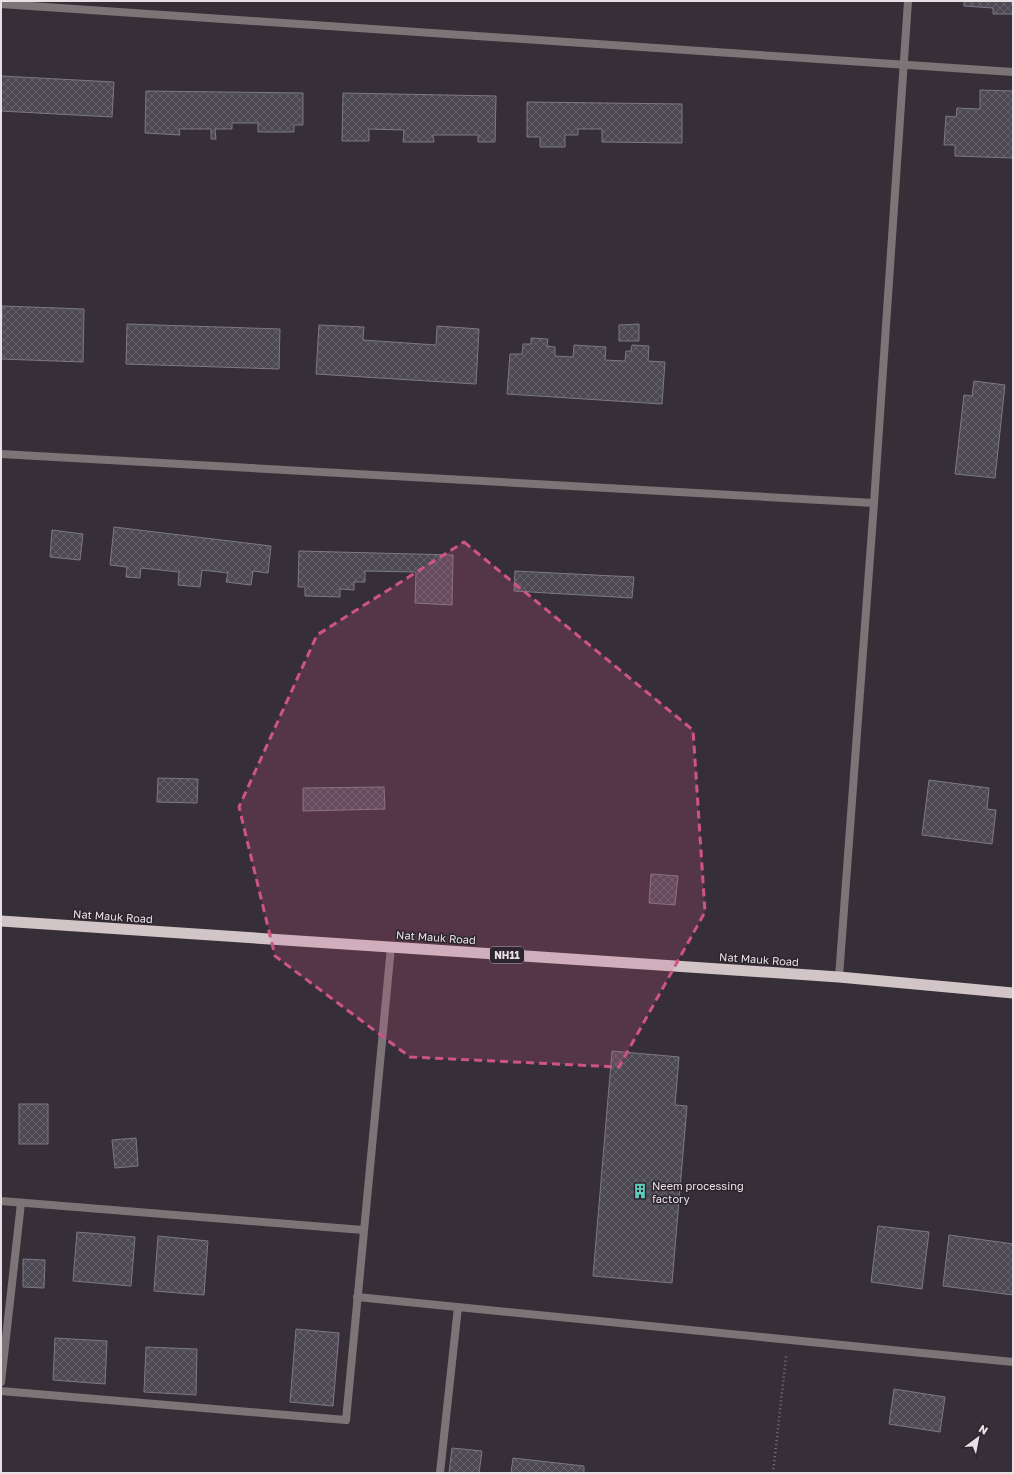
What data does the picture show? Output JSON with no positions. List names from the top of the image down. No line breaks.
{"streets":{"highway":["Nat Mauk Road","NH11"]},"places":{"building":["Neem processing factory"]},"north":"top right"}
